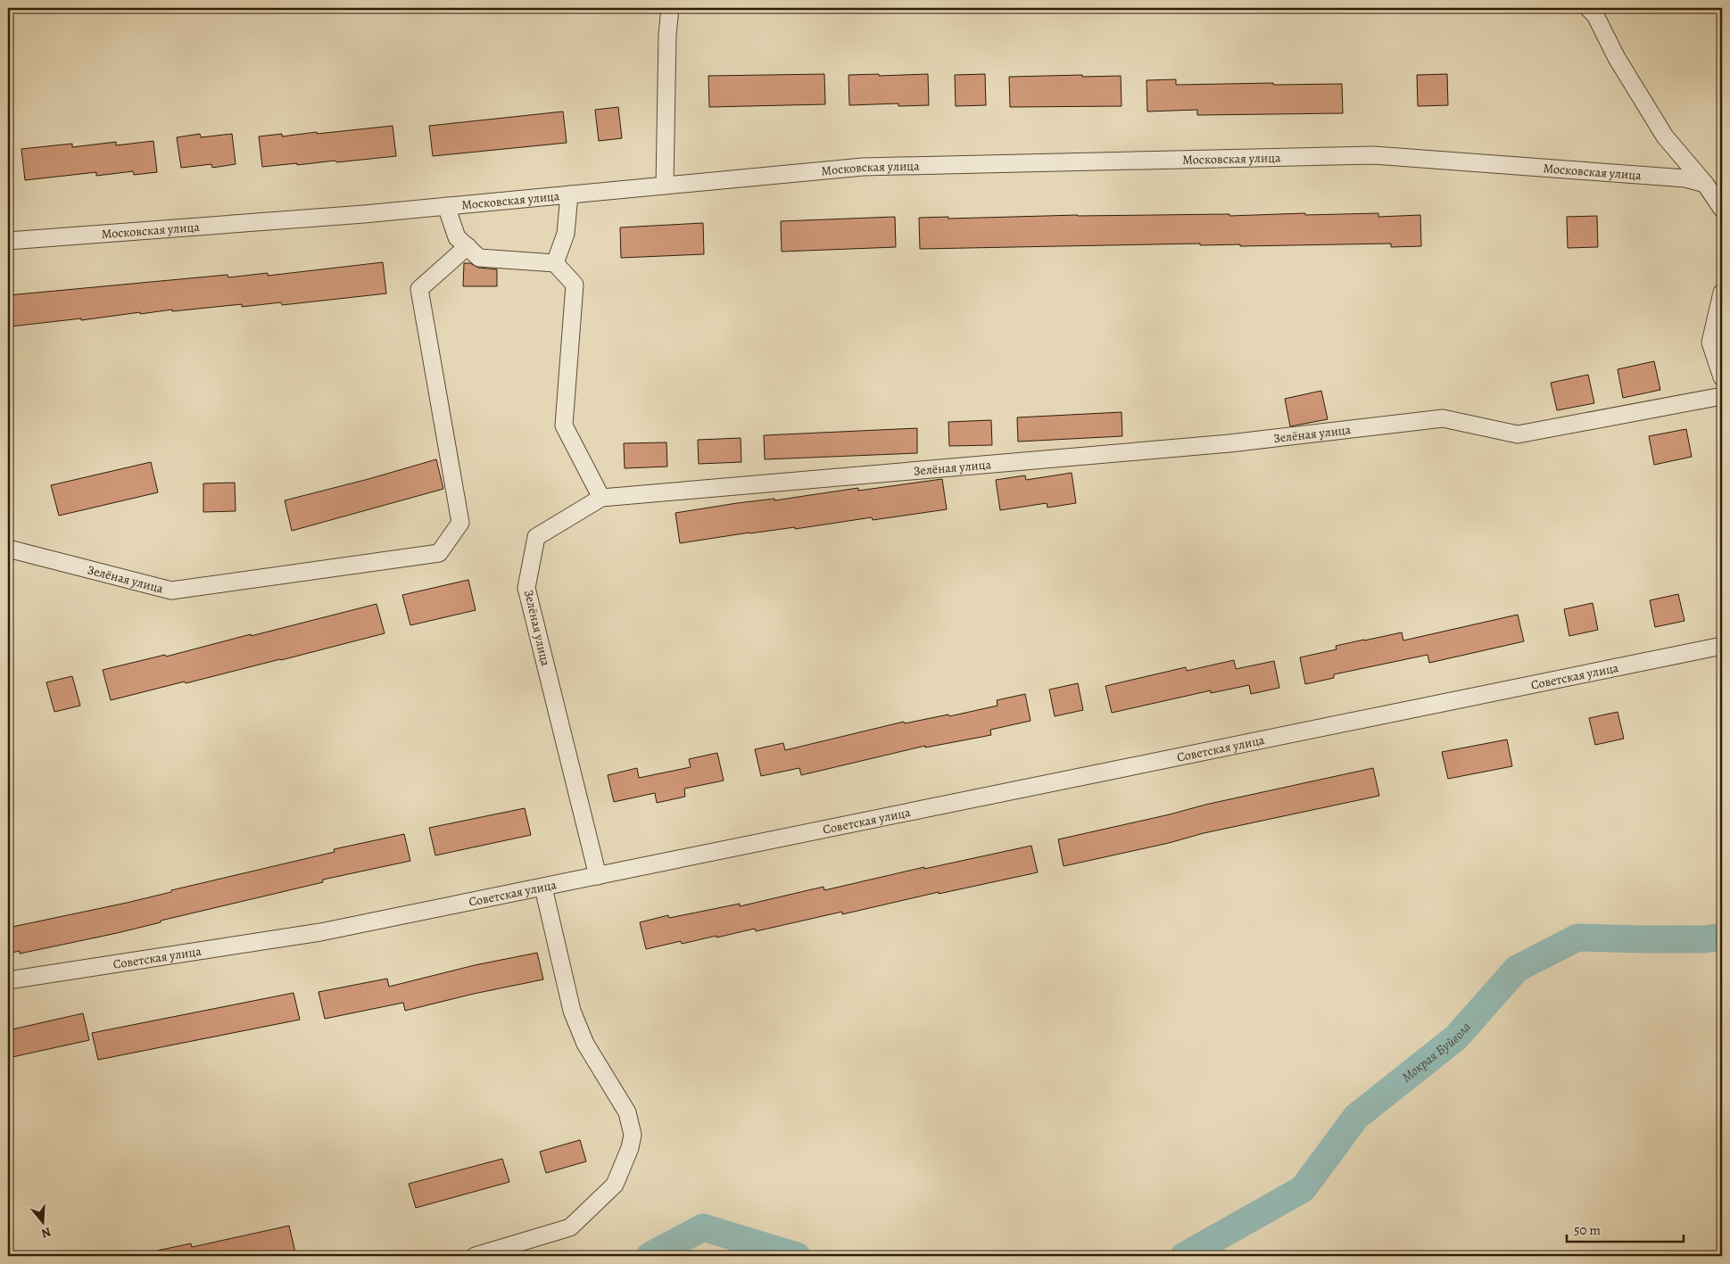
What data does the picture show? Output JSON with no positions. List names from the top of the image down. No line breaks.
{"streets":{"street":["Московская улица","Зелёная улица","Советская улица"]},"crossings":[["Зелёная улица","Советская улица"]],"water":["Мокрая Буйвола"],"scale_bar":"50 m","north":"bottom"}
